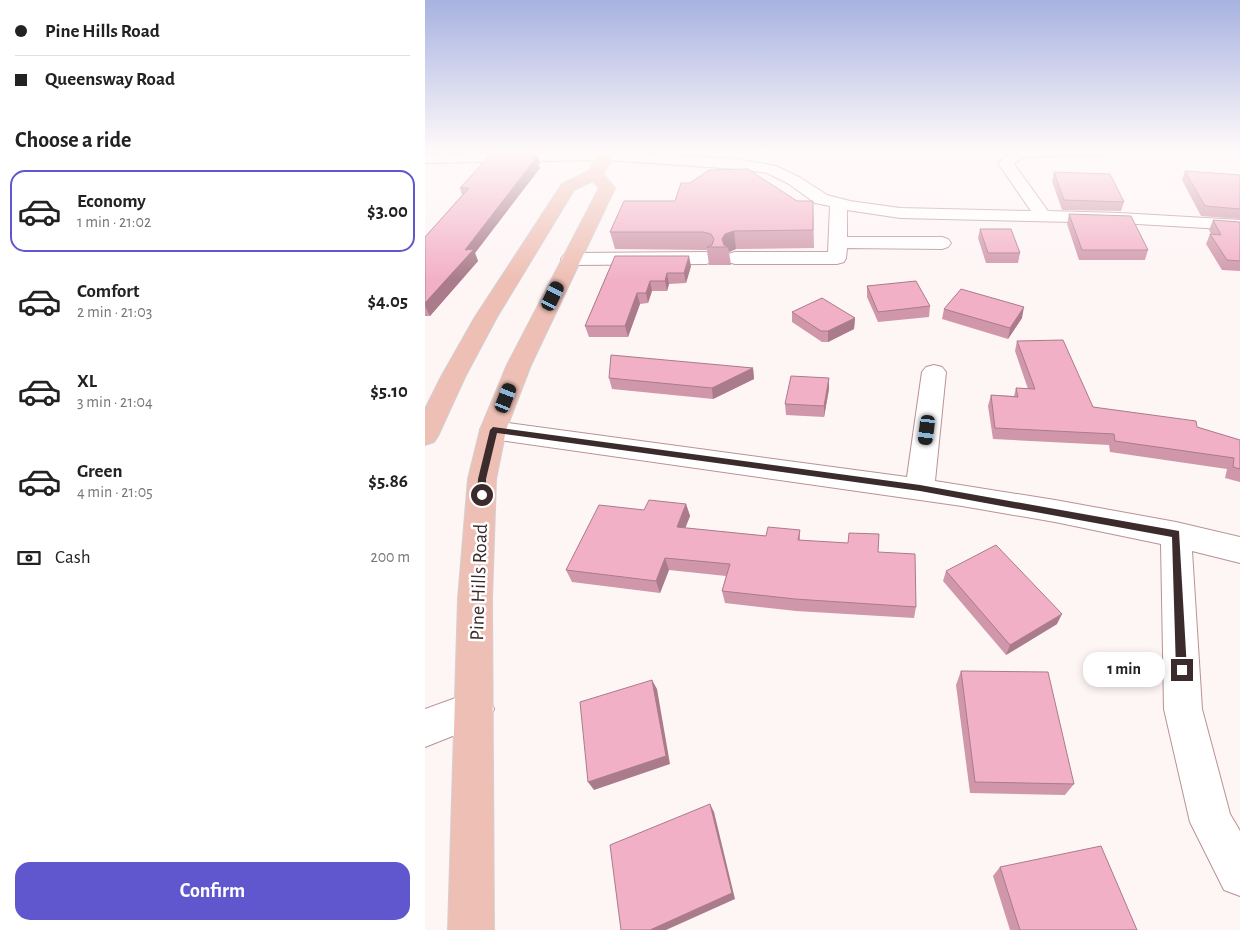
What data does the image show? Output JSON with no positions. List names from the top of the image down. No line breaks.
{"streets":{"main road":["Pine Hills Road"]},"page":{"banner":["Pine Hills Road","Queensway Road"],"heading":"Choose a ride","list":[{"name":"Economy","note":"1 min · 21:02","value":"$3.00"},{"name":"Comfort","note":"2 min · 21:03","value":"$4.05"},{"name":"XL","note":"3 min · 21:04","value":"$5.10"},{"name":"Green","note":"4 min · 21:05","value":"$5.86"}],"pay":["Cash","200 m"],"bubble":"1 min","buttons":"Confirm"}}
